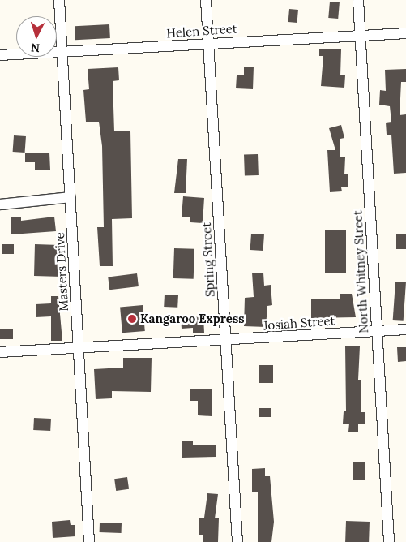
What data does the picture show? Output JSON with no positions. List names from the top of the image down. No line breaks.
{"streets":{"street":["Helen Street","Spring Street","Masters Drive","North Whitney Street","Josiah Street"]},"crossings":[["Helen Street","Spring Street"],["Helen Street","Masters Drive"],["Helen Street","North Whitney Street"],["Spring Street","Josiah Street"],["Masters Drive","Josiah Street"],["North Whitney Street","Josiah Street"]],"places":["Kangaroo Express"],"north":"bottom"}
